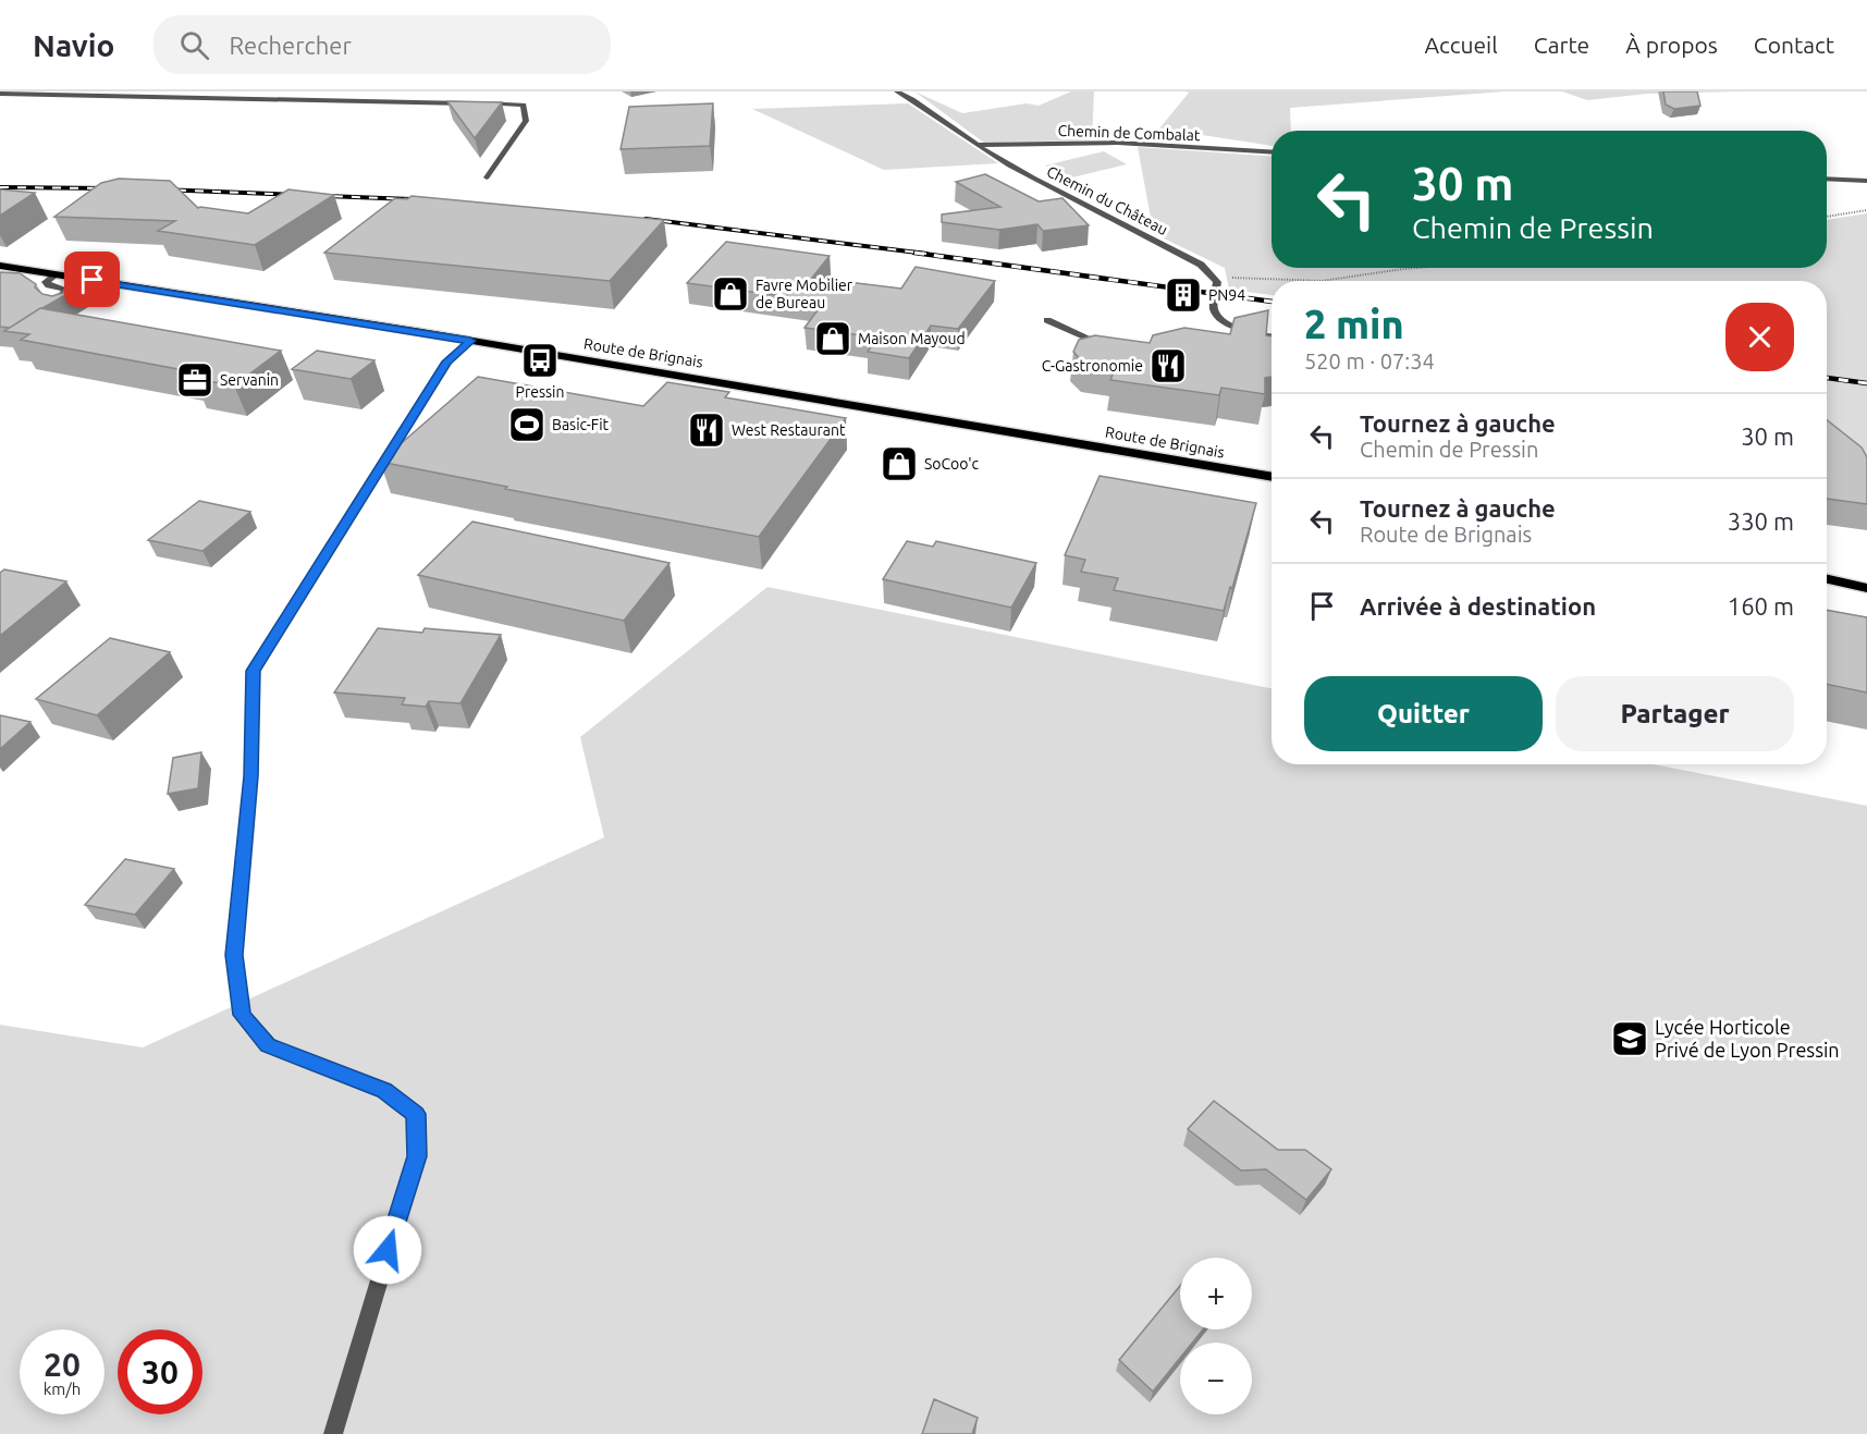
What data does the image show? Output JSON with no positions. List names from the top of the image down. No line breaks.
{"streets":{"main road":["Route de Brignais"],"street":["Chemin de Combalat","Chemin du Château"]},"crossings":[["Chemin de Combalat","Chemin du Château"]],"places":{"shop":["Favre Mobilier de Bureau","Maison Mayoud","SoCoo'c"],"building":["PN94"],"bus stop":["Pressin"],"restaurant":["C-Gastronomie","West Restaurant"],"office":["Servanin"],"sports":["Basic-Fit"],"school or university":["Lycée Horticole Privé de Lyon Pressin"]},"page":{"header":"Navio","search":"Rechercher","nav":["Accueil","Carte","À propos","Contact"],"turn":["30 m","Chemin de Pressin"],"heading":["2 min","520 m · 07:34"],"list":[{"name":"Tournez à gauche","note":"Chemin de Pressin","value":"30 m"},{"name":"Tournez à gauche","note":"Route de Brignais","value":"330 m"},{"name":"Arrivée à destination","value":"160 m"}],"buttons":["Quitter","Partager"],"map_buttons":["+","−"],"speed":"20 km/h","limit":"30"}}
